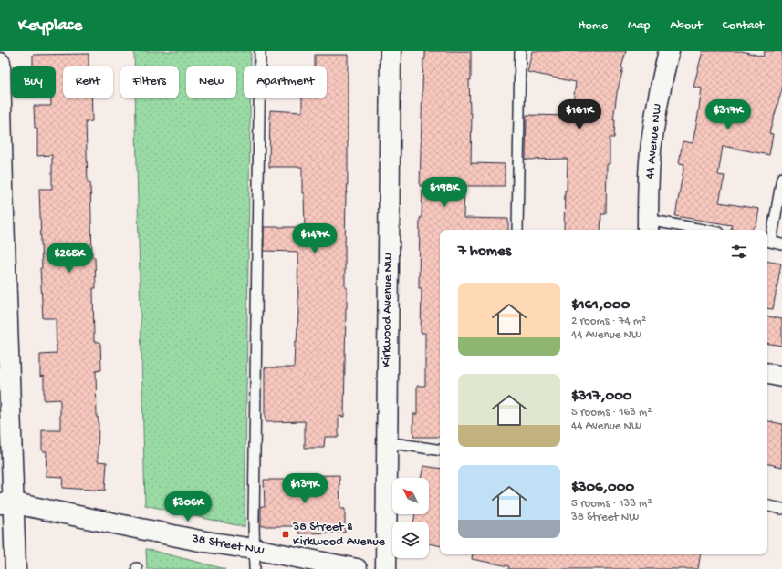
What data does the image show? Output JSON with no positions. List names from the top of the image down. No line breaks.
{"streets":{"street":["44 Avenue NW","Kirkwood Avenue NW","38 Street NW"]},"places":{"transit":["38 Street & Kirkwood Avenue"]},"north":"top left","page":{"header":"Keyplace","nav":["Home","Map","About","Contact"],"chip":["Buy","Rent","Filters","New","Apartment"],"price":["$161K","$317K","$198K","$147K","$265K","$139K","$306K"],"heading":"7 homes","list":[{"name":"$161,000","note":"2 rooms · 74 m² · 44 Avenue NW"},{"name":"$317,000","note":"5 rooms · 163 m² · 44 Avenue NW"},{"name":"$306,000","note":"5 rooms · 133 m² · 38 Street NW"}]}}
